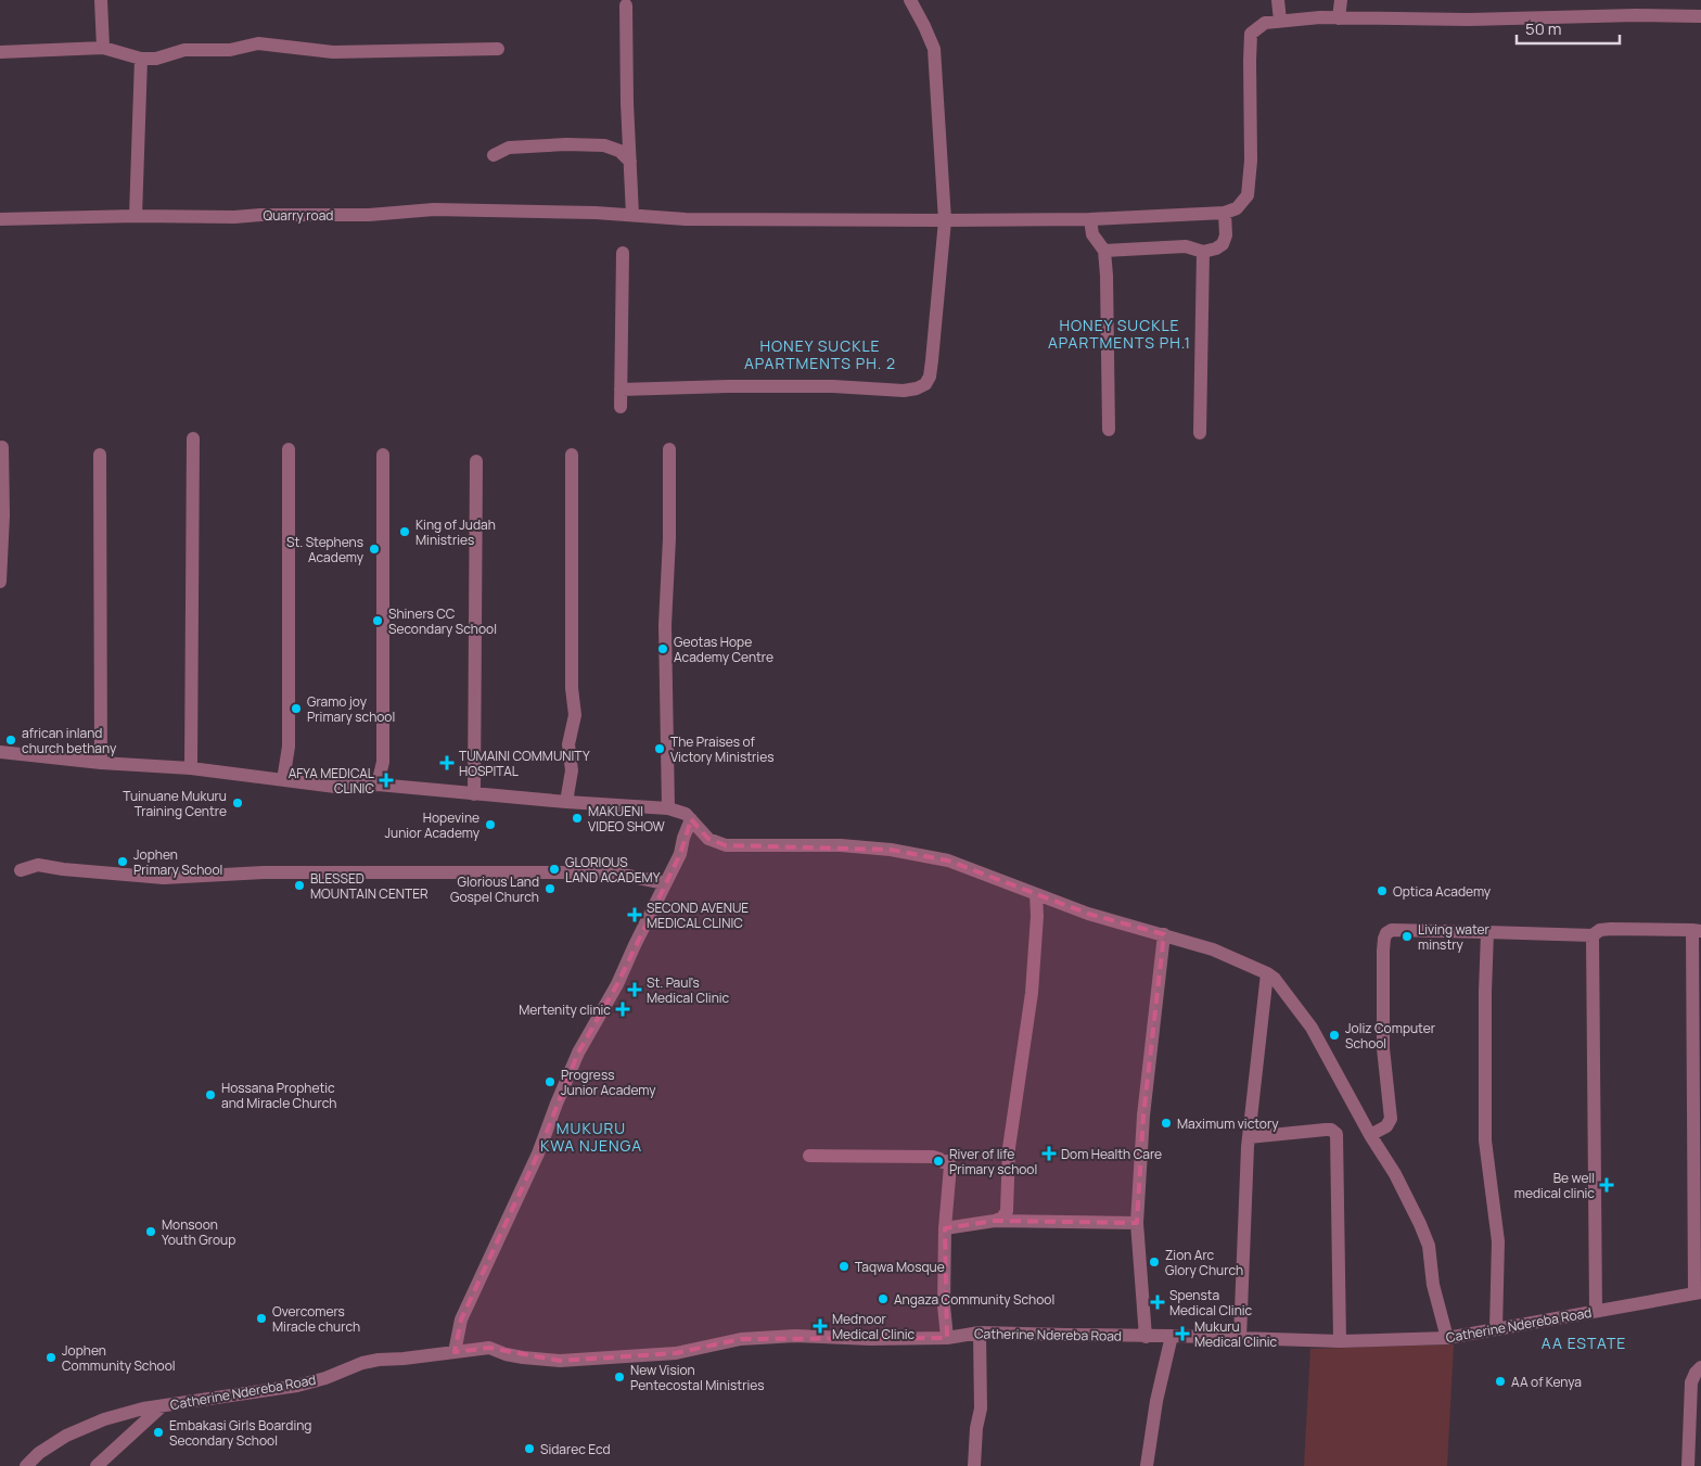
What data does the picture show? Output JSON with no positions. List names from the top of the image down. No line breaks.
{"streets":{"street":["Quarry road","Catherine Ndereba Road"]},"districts":["HONEY SUCKLE APARTMENTS PH.1","HONEY SUCKLE APARTMENTS PH. 2","MUKURU KWA NJENGA","AA ESTATE"],"places":{"other":["King of Judah Ministries","St. Stephens Academy","Shiners CC Secondary School","Geotas Hope Academy Centre","Gramo joy Primary school","african inland church bethany","The Praises of Victory Ministries","Tuinuane Mukuru Training Centre","MAKUENI VIDEO SHOW","Hopevine Junior Academy","Jophen Primary School","GLORIOUS LAND ACADEMY","BLESSED MOUNTAIN CENTER","Glorious Land Gospel Church","Optica Academy","Living water minstry","Joliz Computer School","Progress Junior Academy","Hossana Prophetic and Miracle Church","Maximum victory","River of life Primary school","Monsoon Youth Group","Zion Arc Glory Church","Taqwa Mosque","Angaza Community School","Overcomers Miracle church","Jophen Community School","New Vision Pentecostal Ministries","AA of Kenya","Embakasi Girls Boarding Secondary School","Sidarec Ecd"],"health":["TUMAINI COMMUNITY HOSPITAL","AFYA MEDICAL CLINIC","SECOND AVENUE MEDICAL CLINIC","St. Paul's Medical Clinic","Mertenity clinic","Dom Health Care","Be well medical clinic","Spensta Medical Clinic","Mednoor Medical Clinic","Mukuru Medical Clinic"]},"scale_bar":"50 m"}
